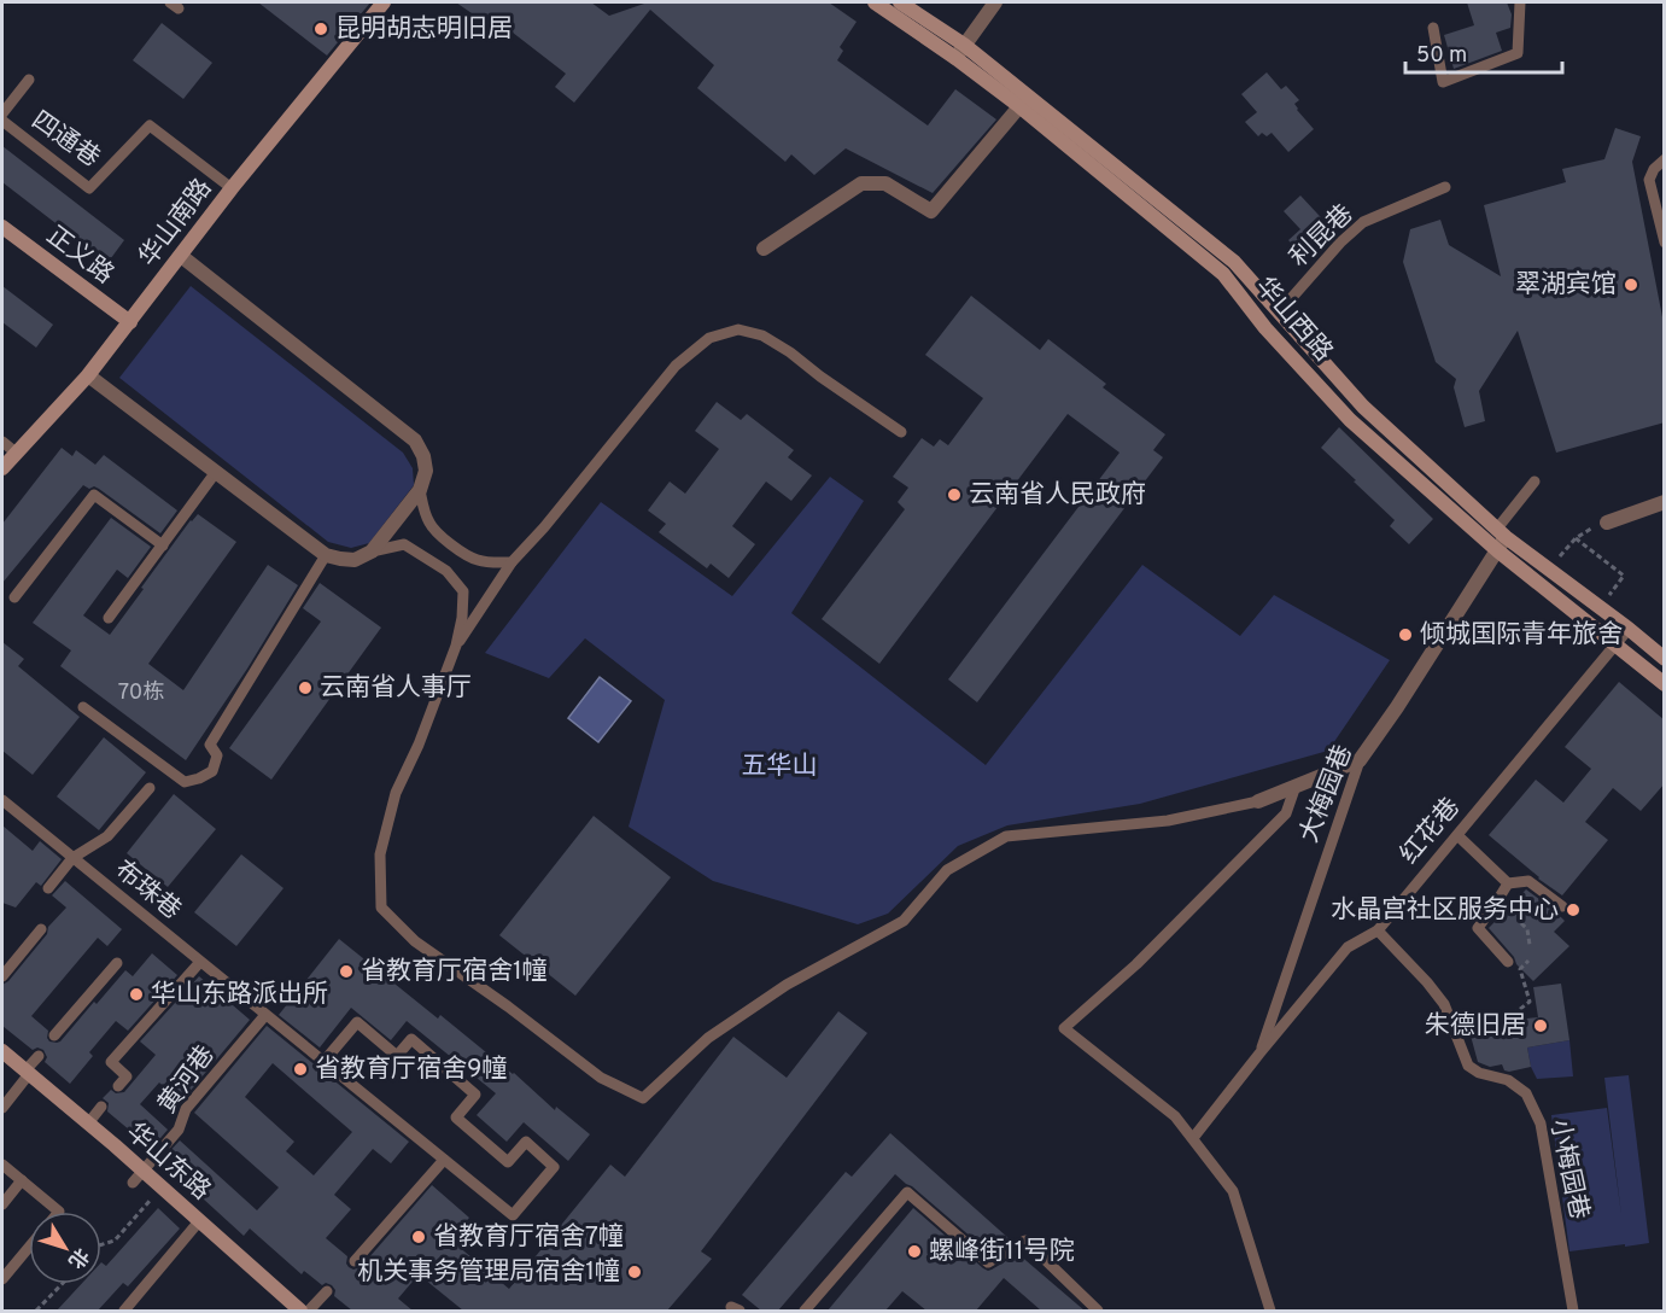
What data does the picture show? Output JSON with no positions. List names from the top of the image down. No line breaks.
{"streets":{"main road":["华山南路","正义路","华山西路","华山东路"],"street":["大梅园巷"],"lane":["四通巷","利昆巷","红花巷","布珠巷","黄河巷","小梅园巷"]},"crossings":[["四通巷","华山南路"],["华山南路","正义路"],["利昆巷","华山西路"],["华山西路","大梅园巷"],["华山西路","红花巷"],["大梅园巷","红花巷"],["红花巷","小梅园巷"],["布珠巷","黄河巷"],["黄河巷","华山东路"]],"parks":["五华山"],"places":["昆明胡志明旧居","翠湖宾馆","云南省人民政府","倾城国际青年旅舍","云南省人事厅","水晶宫社区服务中心","省教育厅宿舍1幢","华山东路派出所","朱德旧居","省教育厅宿舍9幢","省教育厅宿舍7幢","螺峰街11号院","机关事务管理局宿舍1幢"],"house_numbers":["70栋"],"scale_bar":"50 m","north":"bottom right"}
